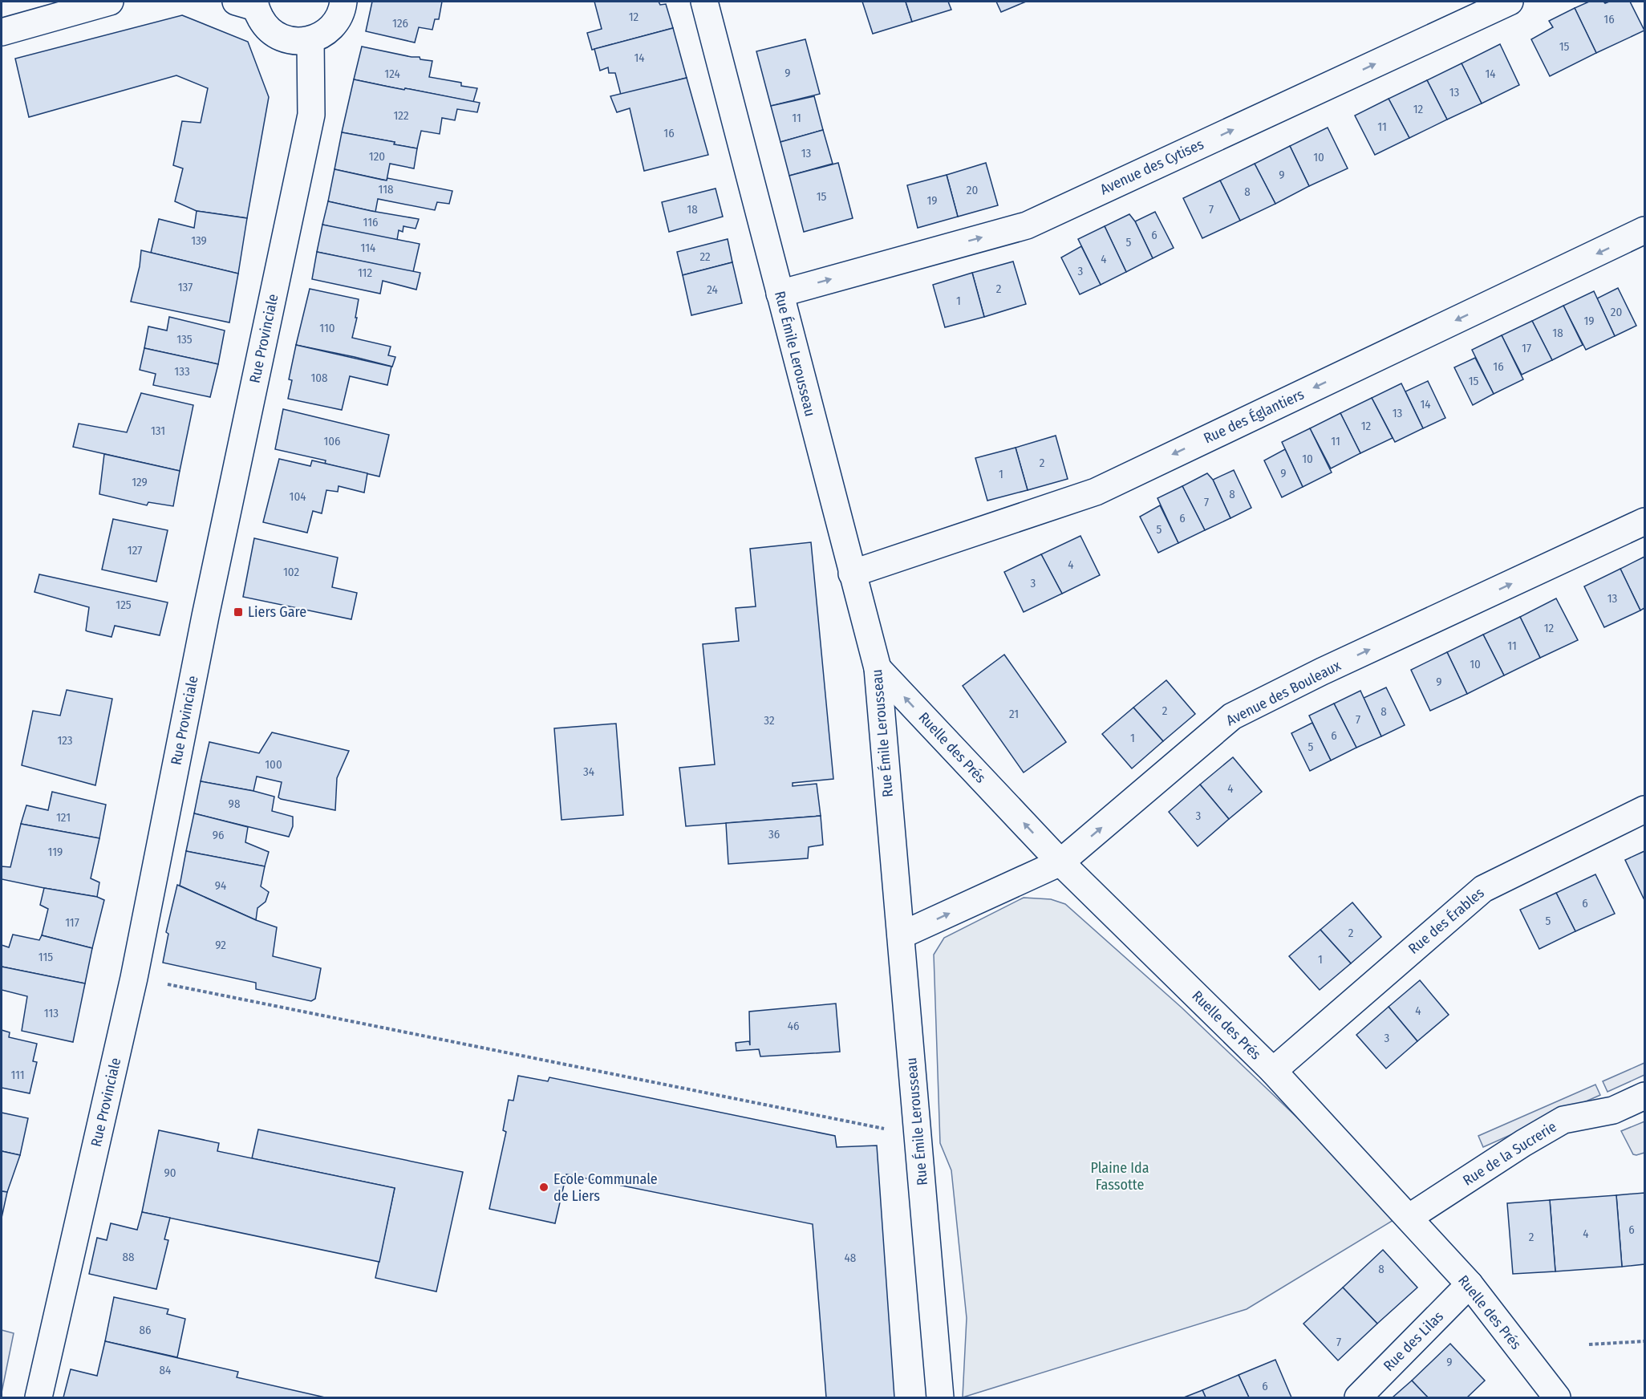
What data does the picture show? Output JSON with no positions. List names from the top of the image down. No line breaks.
{"streets":{"street":["Avenue des Cytises","Rue Provinciale","Rue Émile Lerousseau","Rue des Églantiers","Avenue des Bouleaux","Ruelle des Prés","Rue des Érables","Rue de la Sucrerie","Rue des Lilas"]},"crossings":[["Avenue des Cytises","Rue Émile Lerousseau"],["Rue Émile Lerousseau","Rue des Églantiers"],["Rue Émile Lerousseau","Avenue des Bouleaux"],["Rue Émile Lerousseau","Ruelle des Prés"],["Avenue des Bouleaux","Ruelle des Prés"],["Ruelle des Prés","Rue des Érables"],["Ruelle des Prés","Rue de la Sucrerie"],["Ruelle des Prés","Rue des Lilas"]],"one_way":["Avenue des Cytises","Rue des Églantiers","Avenue des Bouleaux"],"parks":["Plaine Ida Fassotte"],"places":{"transit":["Liers Gare"],"other":["Ecole Communale de Liers"]},"house_numbers":["12","16","126","15","14","9","124","14","13","12","122","11","11","16","13","120","10","9","118","20","8","15","19","18","7","116","6","139","5","114","22","4","3","112","137","2","24","1","20","19","110","18","135","17","16","133","108","15","14","13","12","131","106","11","10","2","9","1","129","8","104","7","6","5","127","4","102","3","13","125","12","11","10","9","2","8","21","7","32","6","1","123","5","100","34","4","98","3","121","36","96","119","94","6","5","117","2","92","115","1","4","113","46","3","111","90","6","4","2","88","48","8","86","7","9","84","6"]}
